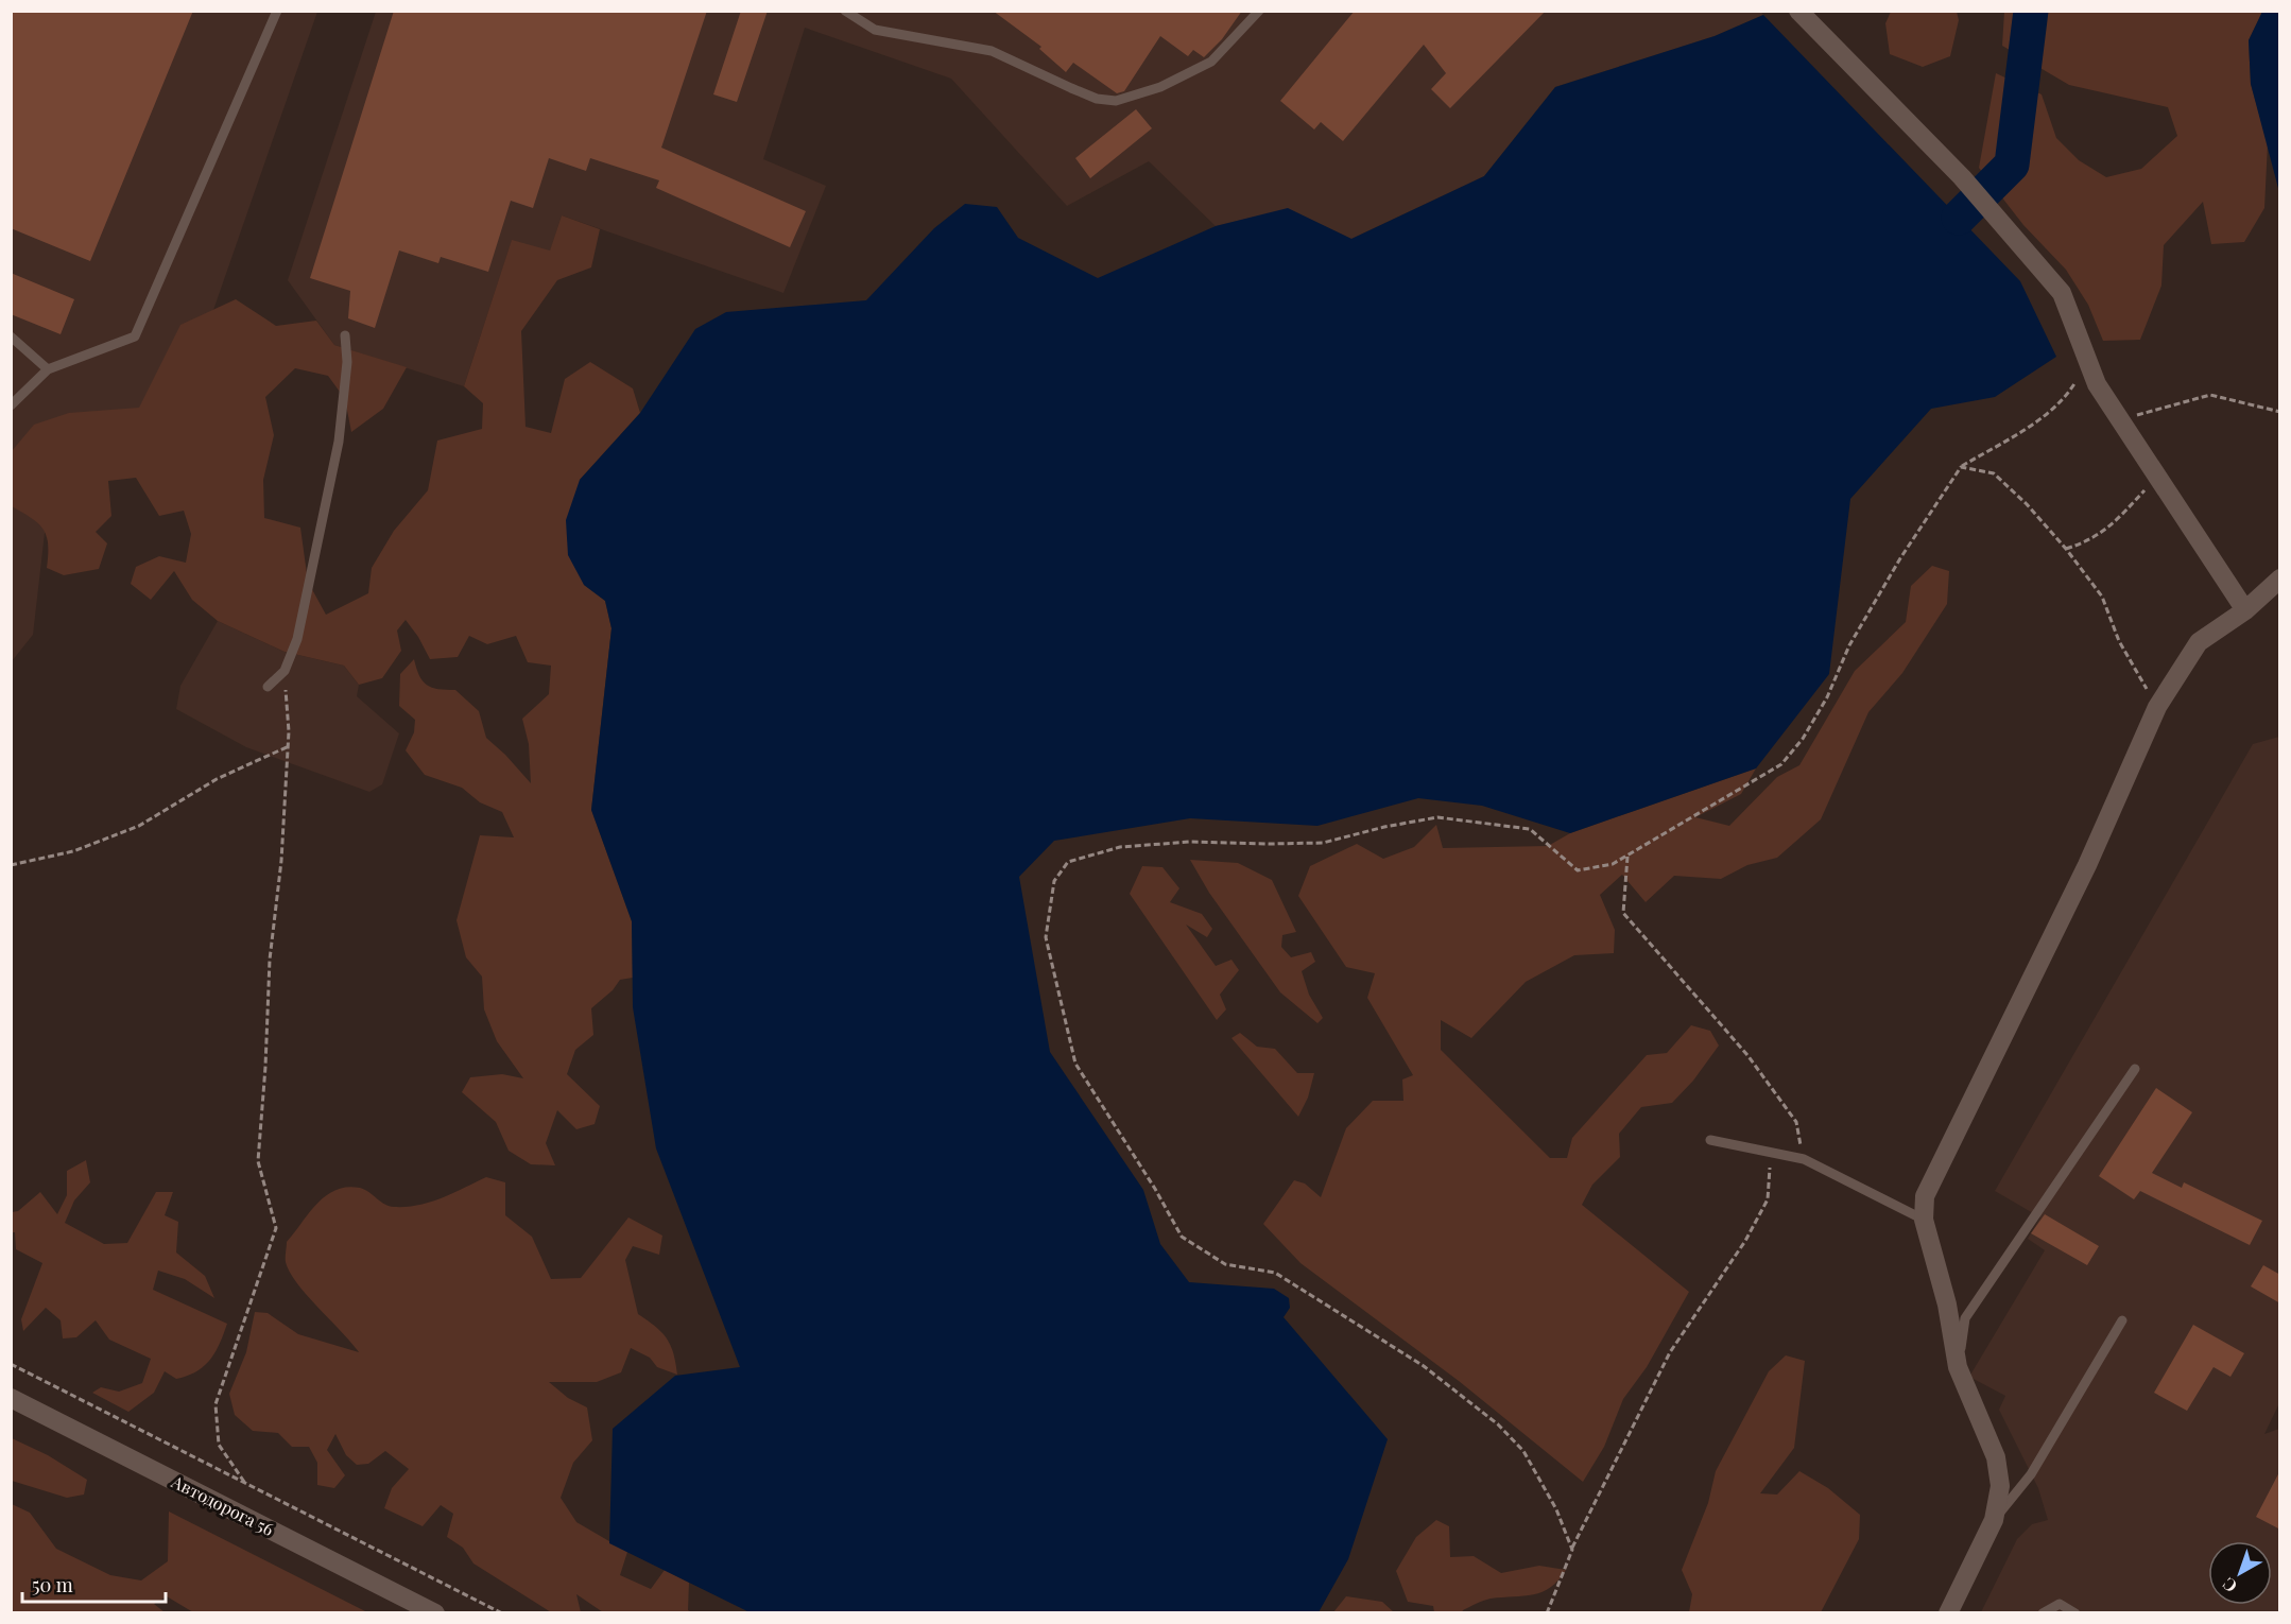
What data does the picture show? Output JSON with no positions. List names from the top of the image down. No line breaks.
{"streets":{"street":["Автодорога 56"]},"scale_bar":"50 m","north":"bottom left"}
